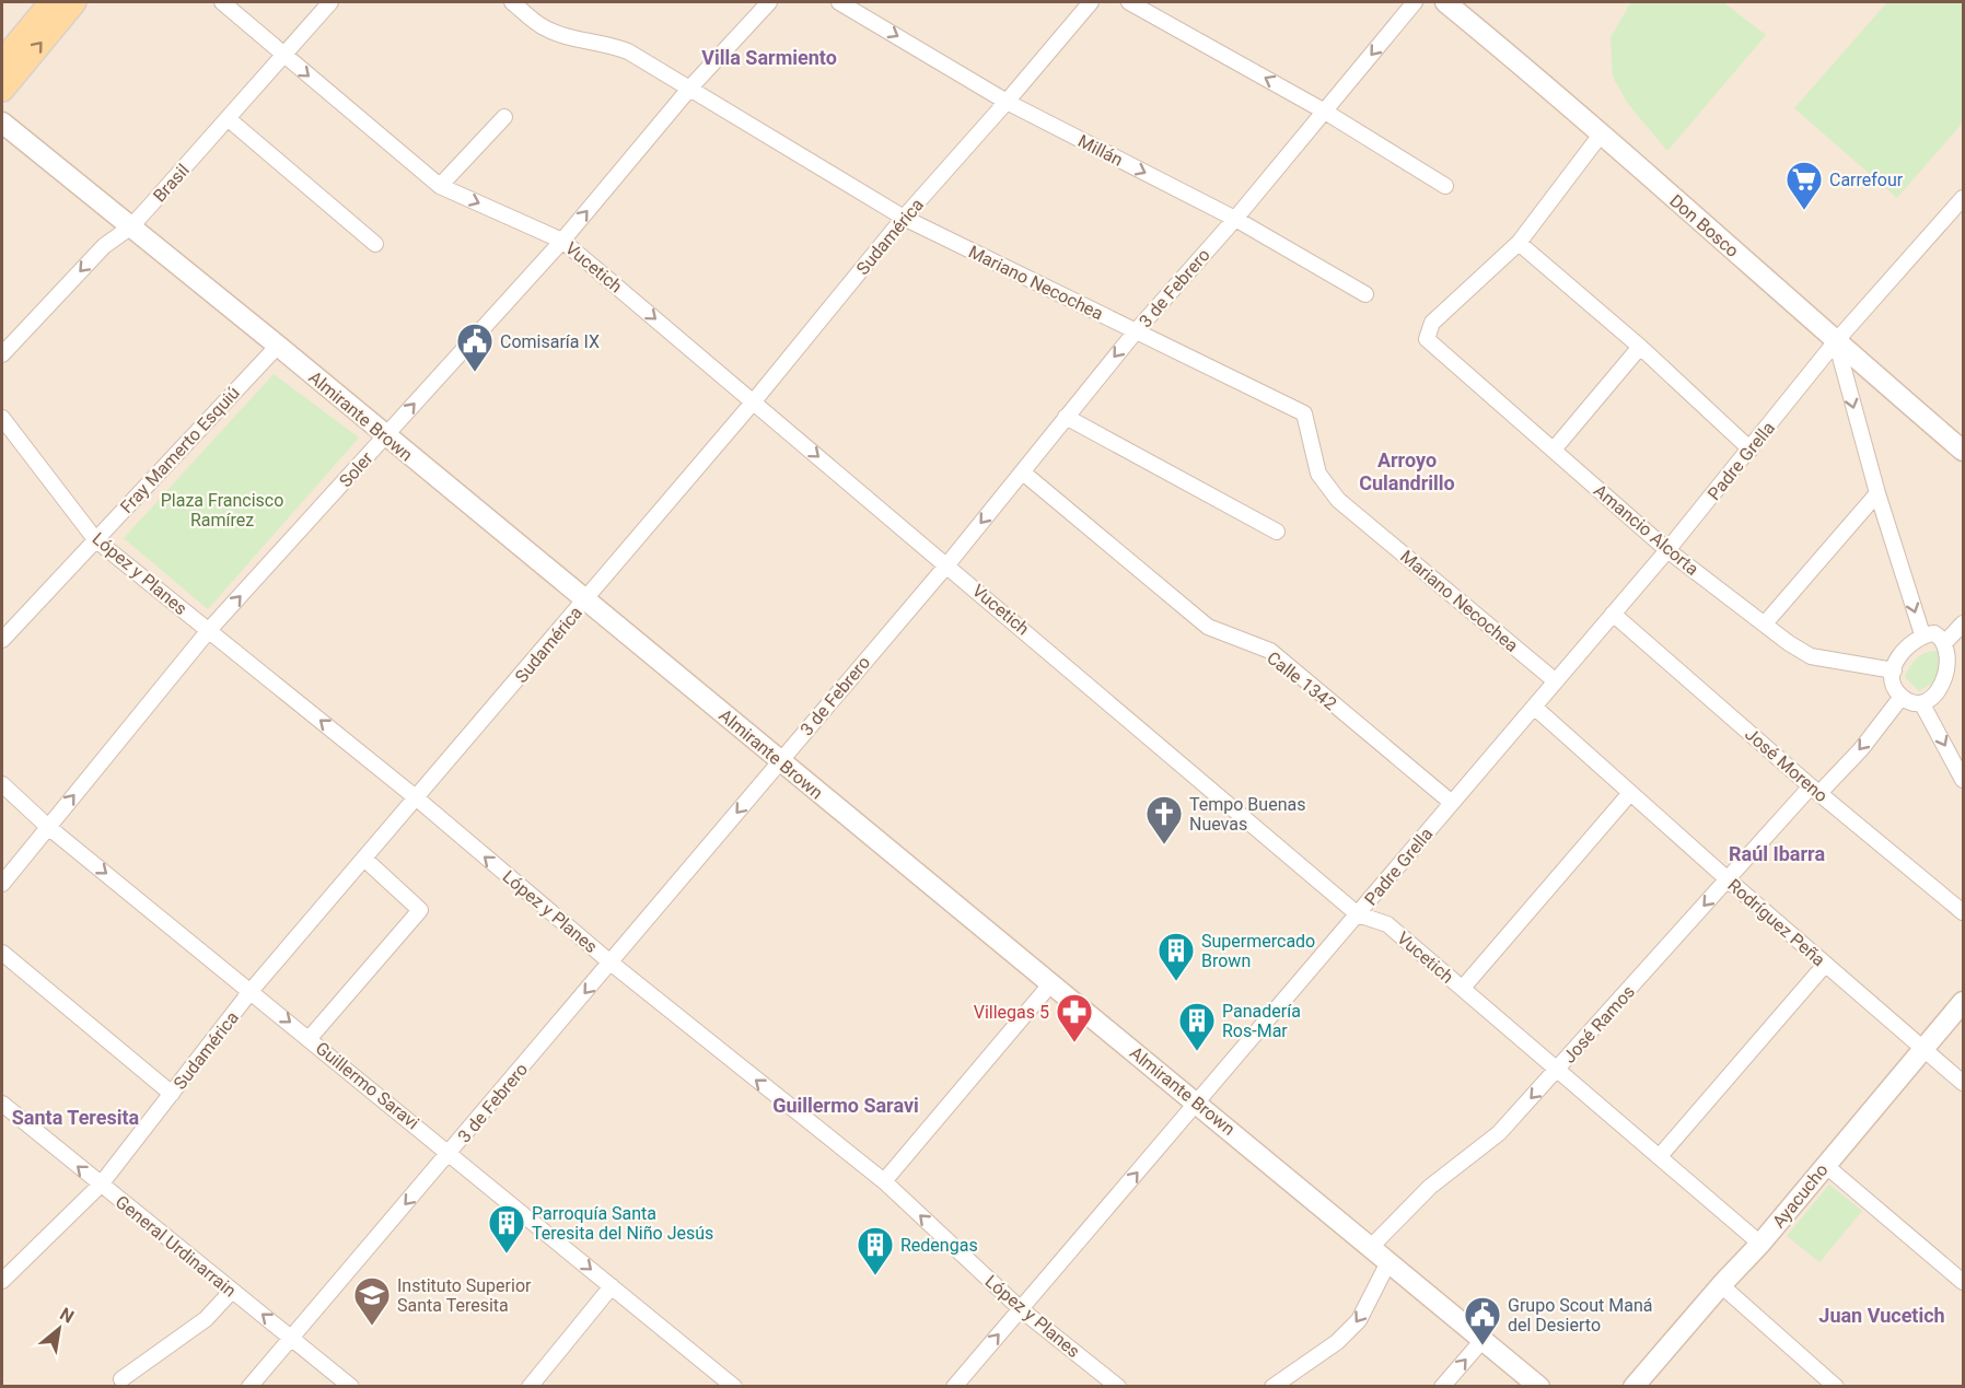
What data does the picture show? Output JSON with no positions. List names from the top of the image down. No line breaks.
{"streets":{"main road":["Don Bosco","Almirante Brown","Ayacucho"],"street":["Millán","Brasil","Sudamérica","Vucetich","Mariano Necochea","3 de Febrero","Fray Mamerto Esquiú","Padre Grella","Soler","Amancio Alcorta","López y Planes","Calle 1342","José Moreno","Rodríguez Peña","José Ramos","Guillermo Saravi","General Urdinarrain"]},"crossings":[["Millán","Sudamérica"],["Millán","3 de Febrero"],["Brasil","Vucetich"],["Brasil","Almirante Brown"],["Don Bosco","Padre Grella"],["Sudamérica","Vucetich"],["Sudamérica","Mariano Necochea"],["Sudamérica","Almirante Brown"],["Sudamérica","López y Planes"],["Sudamérica","Guillermo Saravi"],["Sudamérica","General Urdinarrain"],["Vucetich","3 de Febrero"],["Vucetich","Padre Grella"],["Vucetich","Soler"],["Vucetich","José Ramos"],["Vucetich","Ayacucho"],["Mariano Necochea","3 de Febrero"],["Mariano Necochea","Padre Grella"],["Mariano Necochea","Soler"],["3 de Febrero","Almirante Brown"],["3 de Febrero","López y Planes"],["3 de Febrero","Calle 1342"],["3 de Febrero","Guillermo Saravi"],["3 de Febrero","General Urdinarrain"],["Almirante Brown","Fray Mamerto Esquiú"],["Almirante Brown","Padre Grella"],["Almirante Brown","Soler"],["Almirante Brown","José Ramos"],["Fray Mamerto Esquiú","López y Planes"],["Padre Grella","Amancio Alcorta"],["Padre Grella","López y Planes"],["Padre Grella","Calle 1342"],["Padre Grella","José Moreno"],["Padre Grella","Rodríguez Peña"],["Soler","López y Planes"],["Soler","Guillermo Saravi"],["Amancio Alcorta","José Ramos"],["José Moreno","José Ramos"],["Rodríguez Peña","José Ramos"],["Rodríguez Peña","Ayacucho"]],"one_way":["Millán","Brasil","Vucetich","3 de Febrero","Soler","López y Planes"],"districts":["Villa Sarmiento","Arroyo Culandrillo","Raúl Ibarra","Guillermo Saravi","Santa Teresita","Juan Vucetich"],"parks":["Plaza Francisco Ramírez"],"places":{"supermarket":["Carrefour"],"public building":["Comisaría IX","Grupo Scout Maná del Desierto"],"church":["Tempo Buenas Nuevas"],"building":["Supermercado Brown","Panadería Ros-Mar","Parroquía Santa Teresita del Niño Jesús","Redengas"],"pharmacy":["Villegas 5"],"school or university":["Instituto Superior Santa Teresita"]},"north":"top right"}
